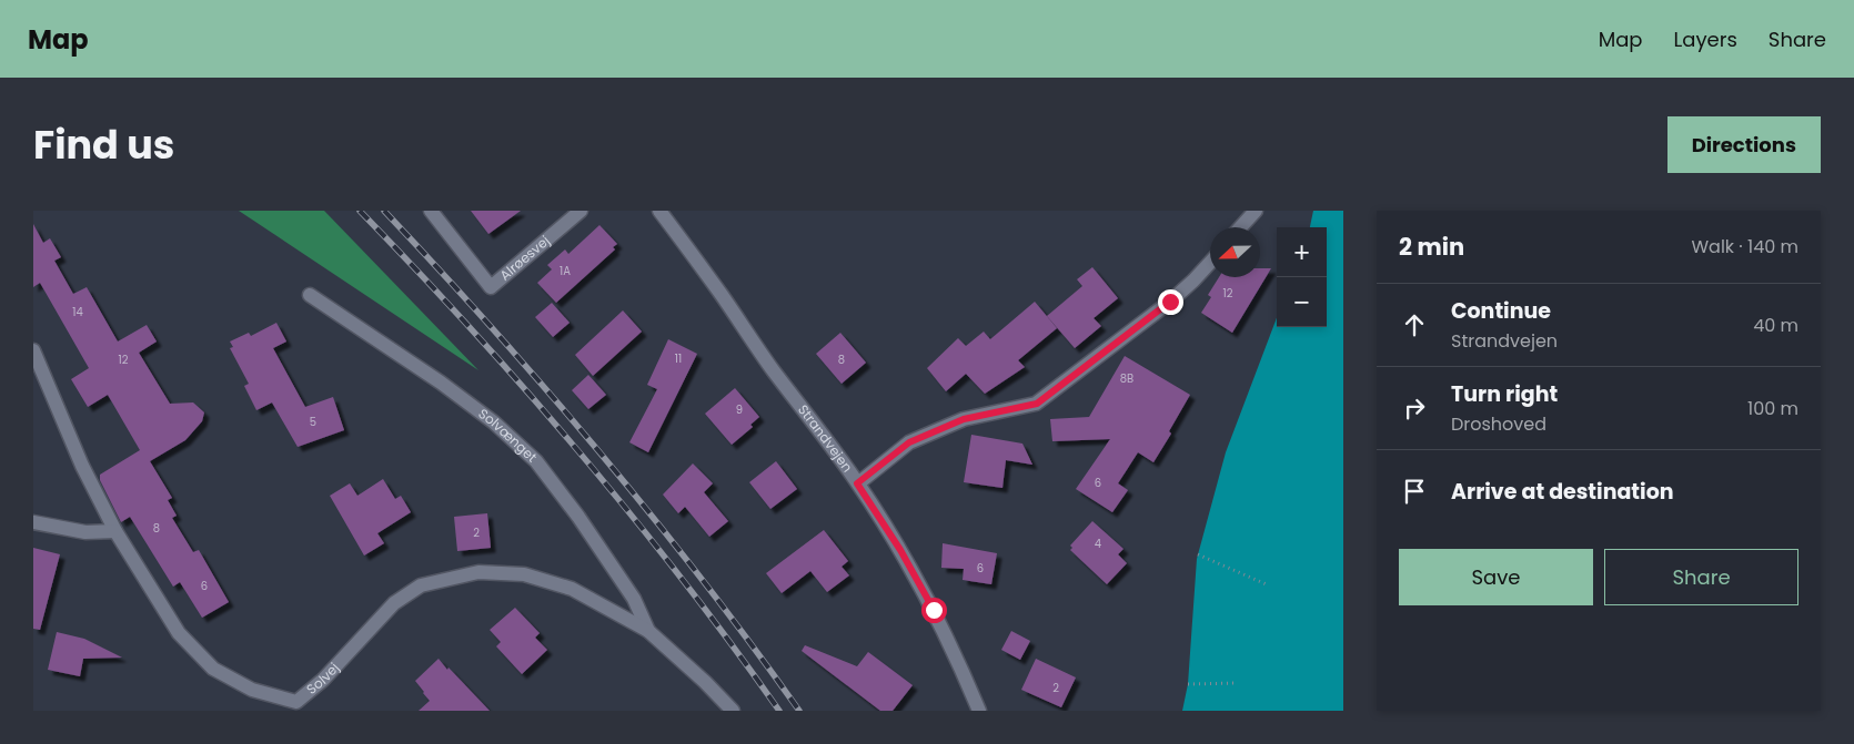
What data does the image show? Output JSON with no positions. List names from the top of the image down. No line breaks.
{"streets":{"street":["Alrøesvej","Solvænget","Strandvejen","Solvej"]},"crossings":[["Solvænget","Solvej"]],"house_numbers":["1A","12","14","11","12","8","8B","9","5","6","8","2","4","6","6","2"],"north":"left","page":{"header":"Map","nav":["Map","Layers","Share"],"title":"Find us","buttons":["Directions",["Save","Share"]],"heading":["2 min","Walk · 140 m"],"map_buttons":["+","−"],"list":[["Continue","Strandvejen","40 m"],["Turn right","Droshoved","100 m"],"Arrive at destination"]}}
